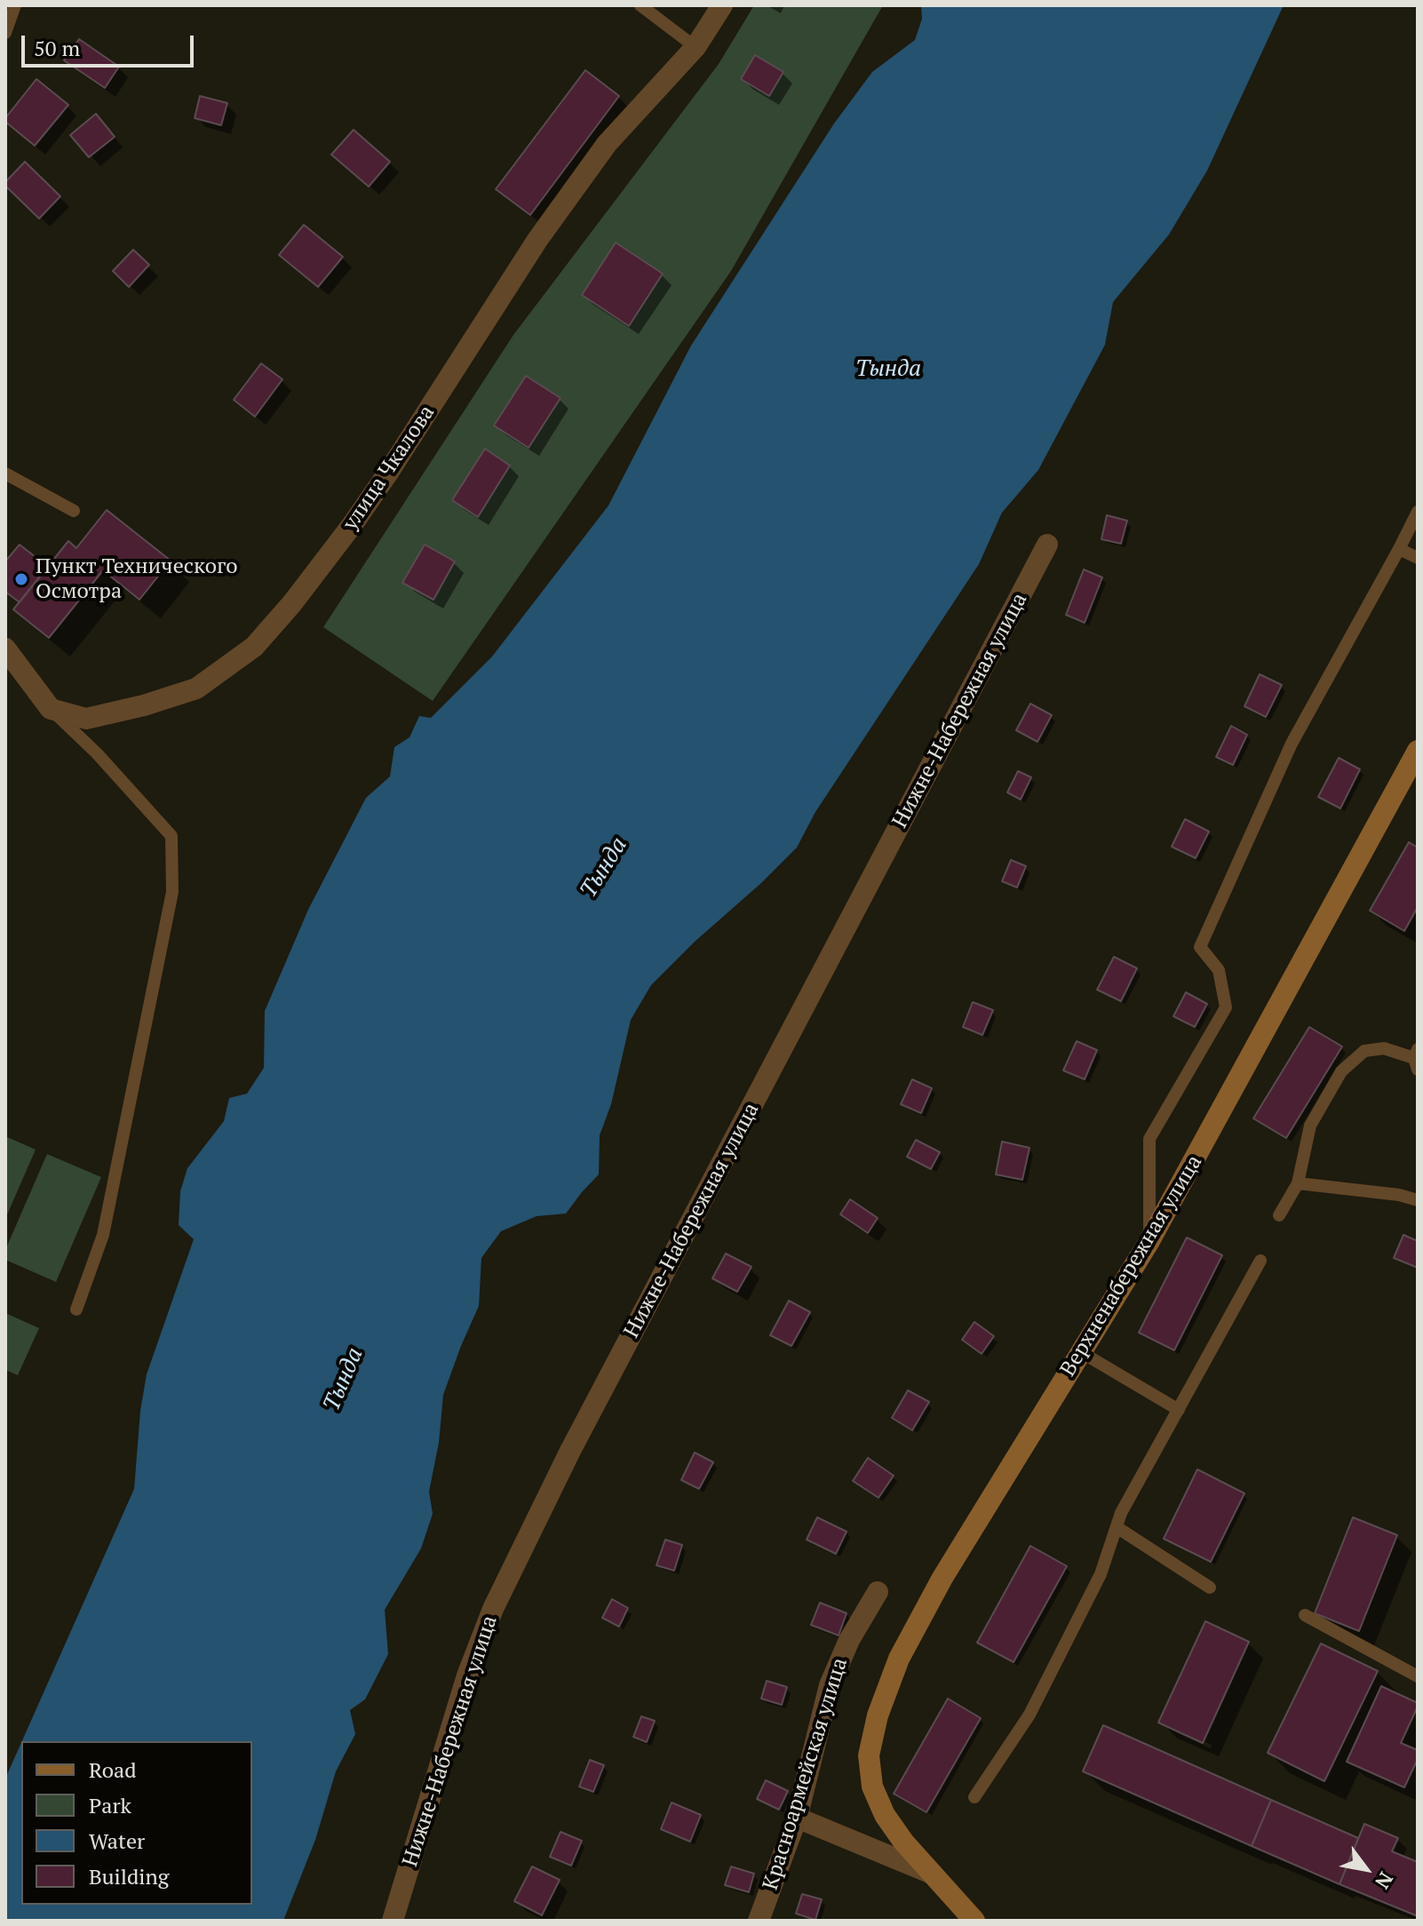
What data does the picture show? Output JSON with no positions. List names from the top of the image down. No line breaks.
{"streets":{"street":["улица Чкалова","Нижне-Набережная улица","Верхненабережная улица","Красноармейская улица"]},"water":["Тында"],"places":["Пункт Технического Осмотра"],"legend":["Road","Park","Water","Building"],"scale_bar":"50 m","north":"bottom right"}
